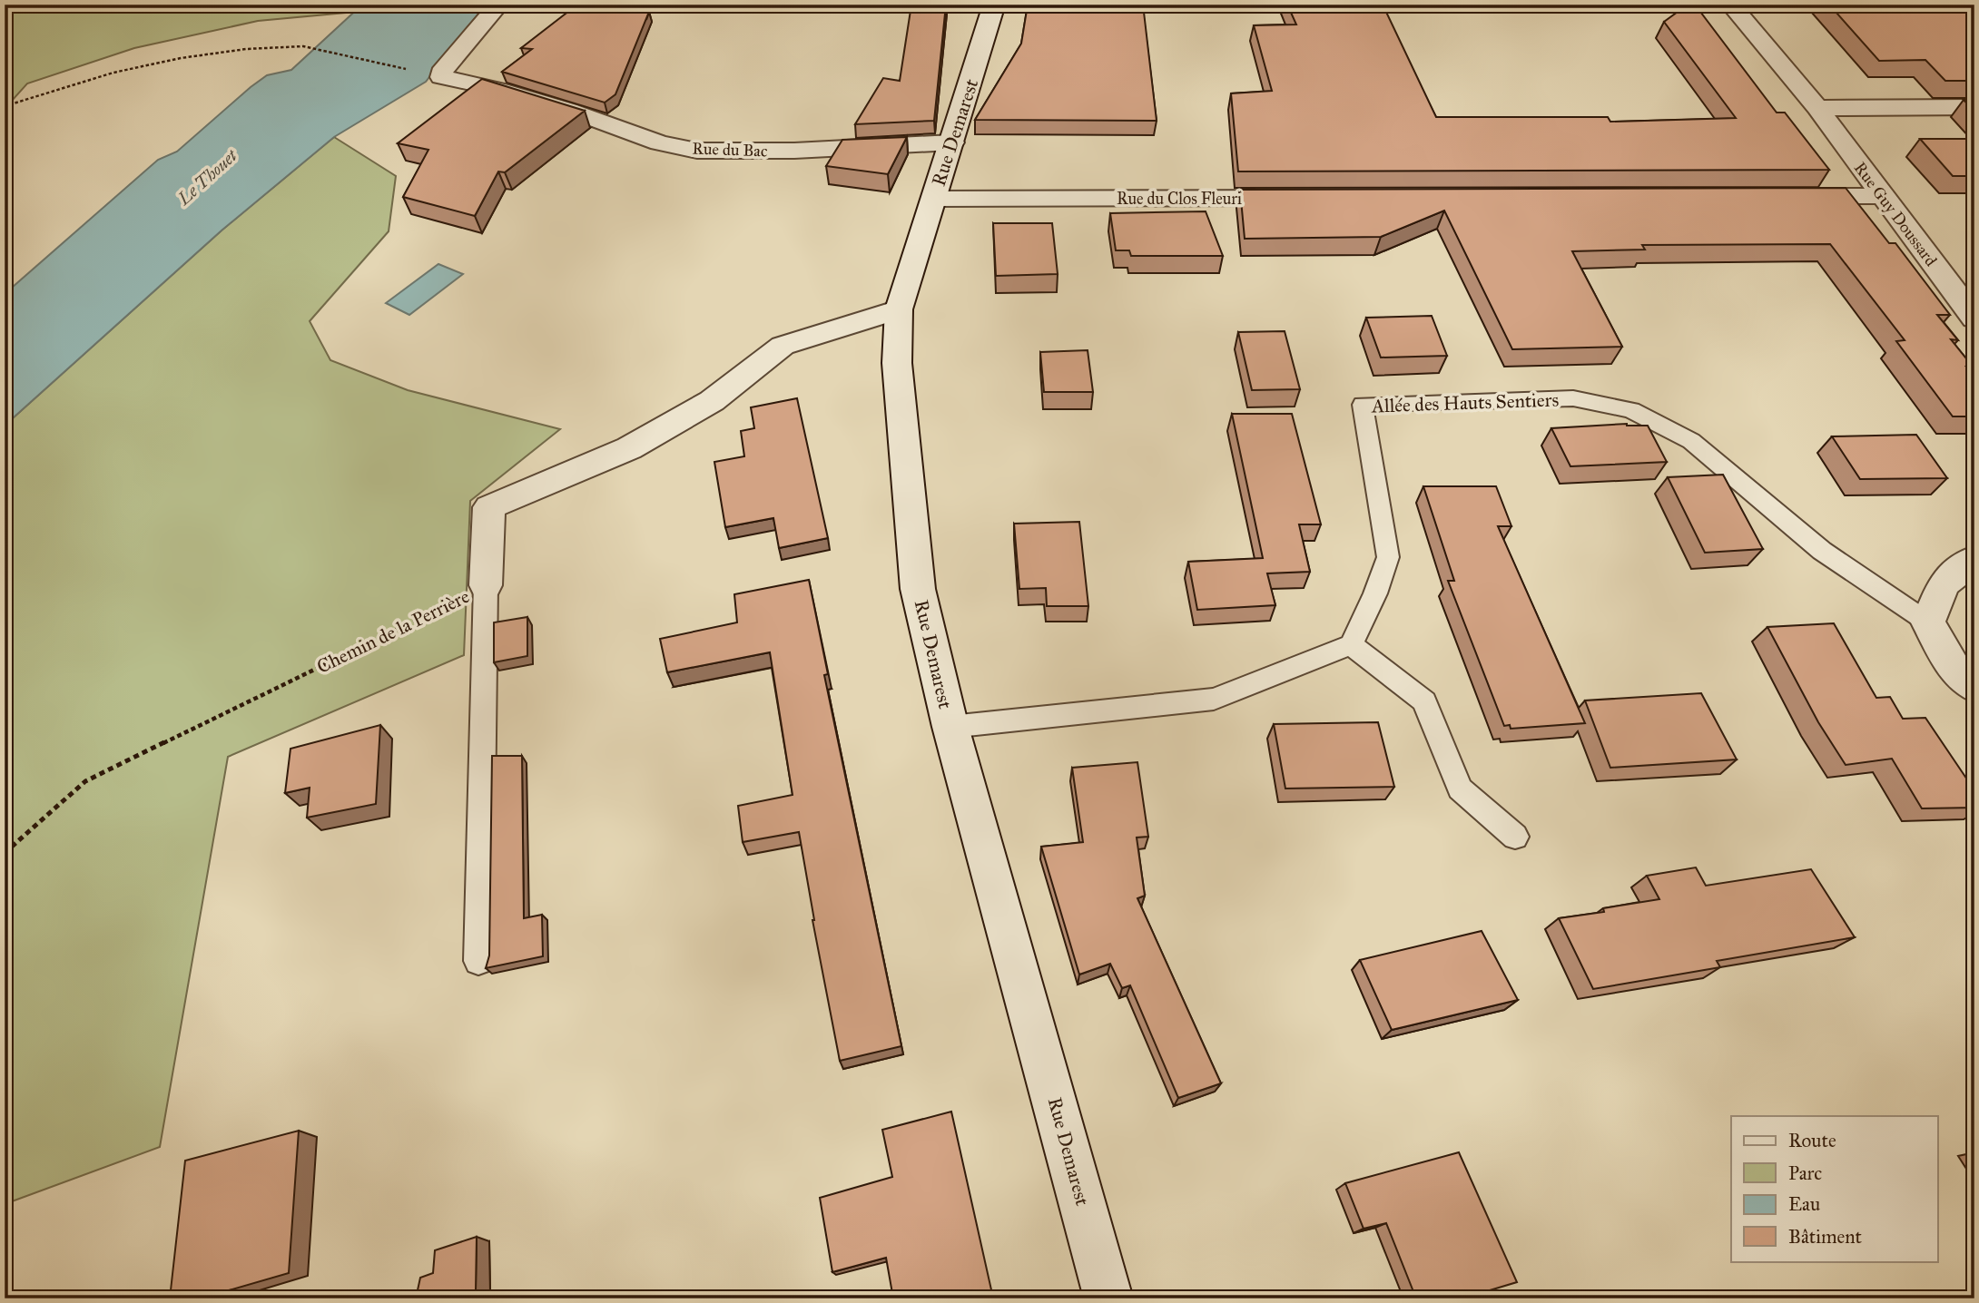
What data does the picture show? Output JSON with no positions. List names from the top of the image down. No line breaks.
{"streets":{"street":["Rue Demarest","Rue du Bac","Rue du Clos Fleuri","Rue Guy Doussard","Chemin de la Perrière"],"lane":["Allée des Hauts Sentiers"]},"crossings":[["Rue Demarest","Rue du Bac"],["Rue Demarest","Rue du Clos Fleuri"],["Rue Demarest","Chemin de la Perrière"]],"water":["Le Thouet"],"legend":["Route","Parc","Eau","Bâtiment"]}
